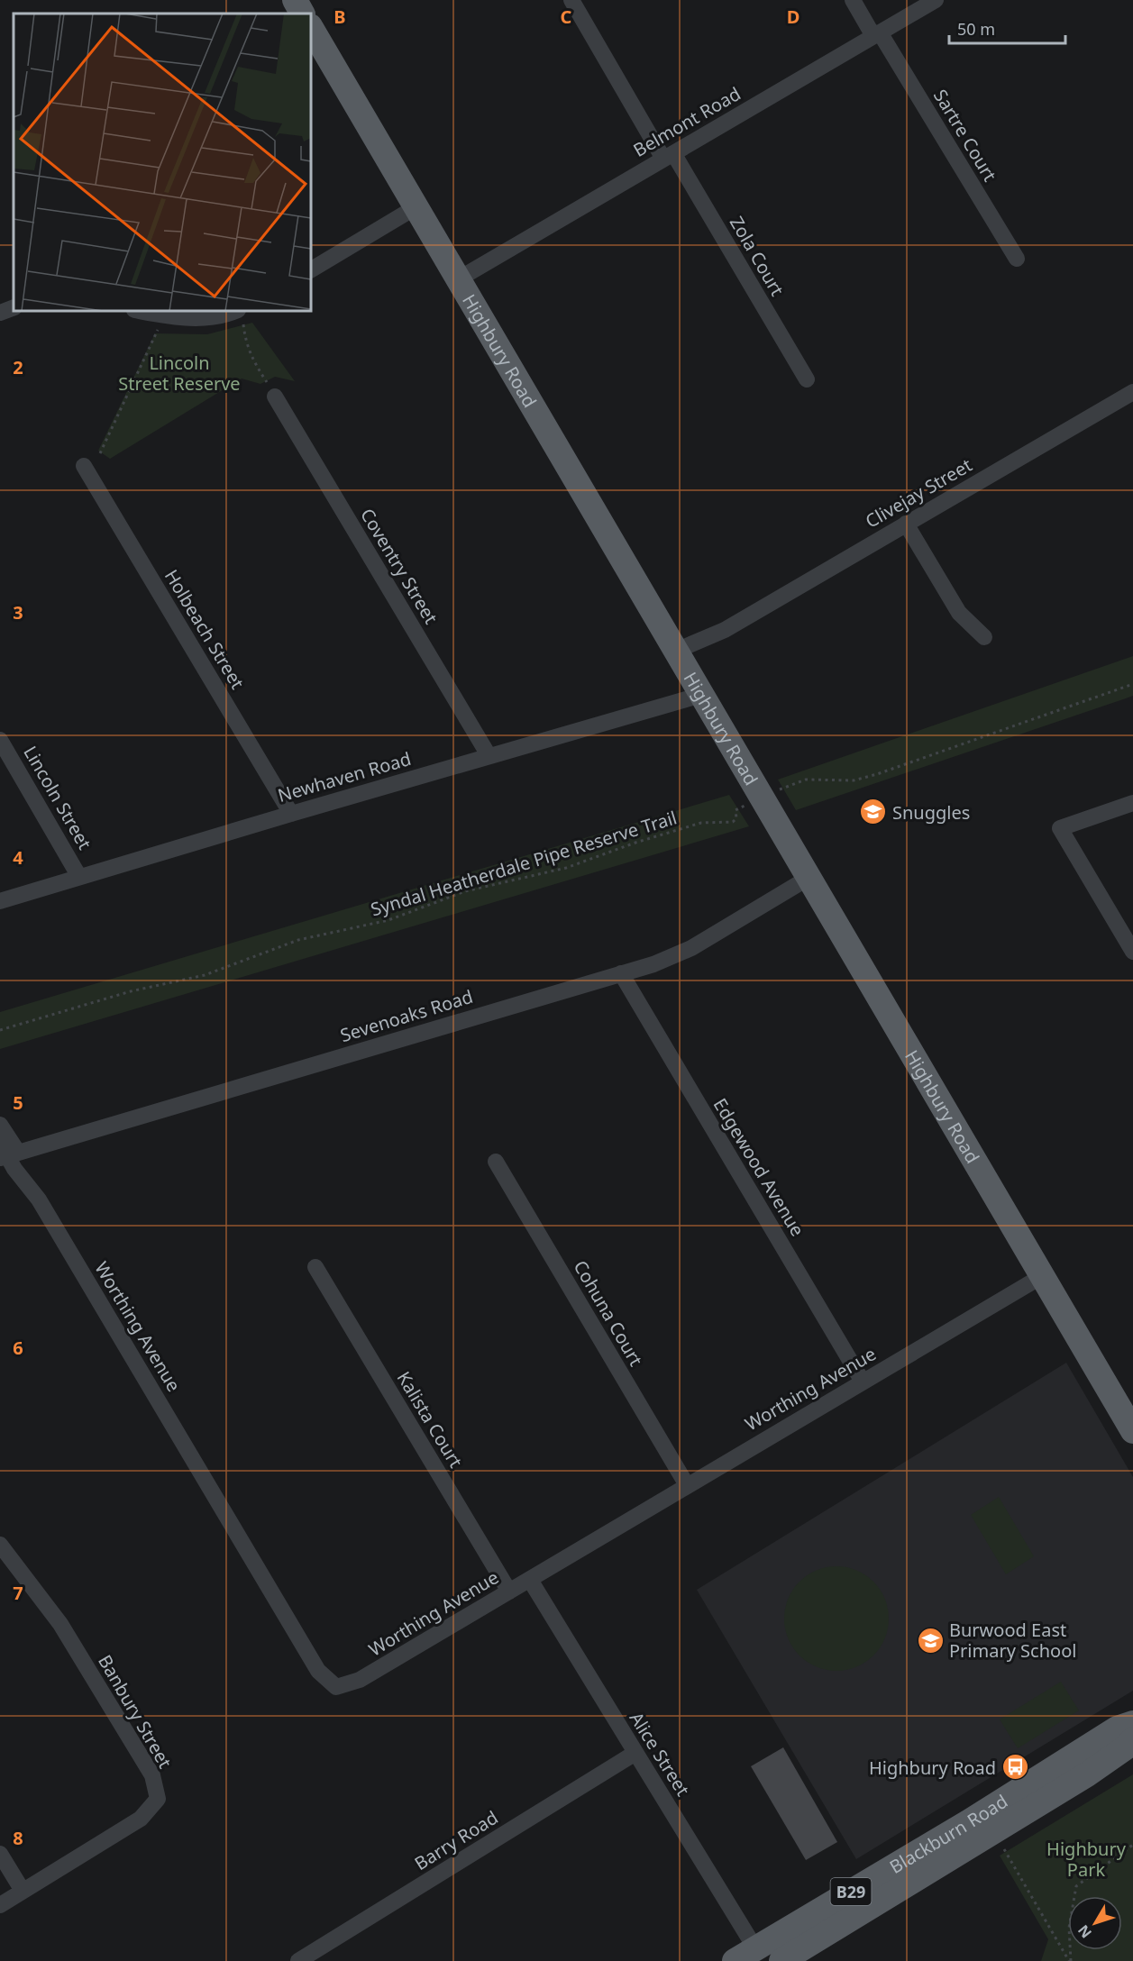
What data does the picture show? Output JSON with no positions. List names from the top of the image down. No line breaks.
{"streets":{"main road":["Highbury Road","Blackburn Road","B29"],"street":["Belmont Road","Sartre Court","Zola Court","Clivejay Street","Coventry Street","Holbeach Street","Newhaven Road","Lincoln Street","Sevenoaks Road","Edgewood Avenue","Cohuna Court","Worthing Avenue","Kalista Court","Banbury Street","Alice Street","Barry Road"],"path":["Syndal Heatherdale Pipe Reserve Trail"]},"crossings":[["Belmont Road","Sartre Court"],["Belmont Road","Zola Court"],["Belmont Road","Highbury Road"],["Highbury Road","Clivejay Street"],["Highbury Road","Newhaven Road"],["Highbury Road","Syndal Heatherdale Pipe Reserve Trail"],["Highbury Road","Sevenoaks Road"],["Highbury Road","Worthing Avenue"],["Coventry Street","Newhaven Road"],["Holbeach Street","Newhaven Road"],["Newhaven Road","Lincoln Street"],["Sevenoaks Road","Edgewood Avenue"],["Sevenoaks Road","Worthing Avenue"],["Edgewood Avenue","Worthing Avenue"],["Cohuna Court","Worthing Avenue"],["Worthing Avenue","Kalista Court"],["Worthing Avenue","Alice Street"],["Alice Street","Blackburn Road"],["Alice Street","Barry Road"]],"parks":["Lincoln Street Reserve","Highbury Park"],"places":{"school or university":["Snuggles","Burwood East Primary School"],"bus stop":["Highbury Road"]},"scale_bar":"50 m","north":"bottom left","grid":{"columns":["B","C","D"],"rows":["2","3","4","5","6","7","8"]}}
